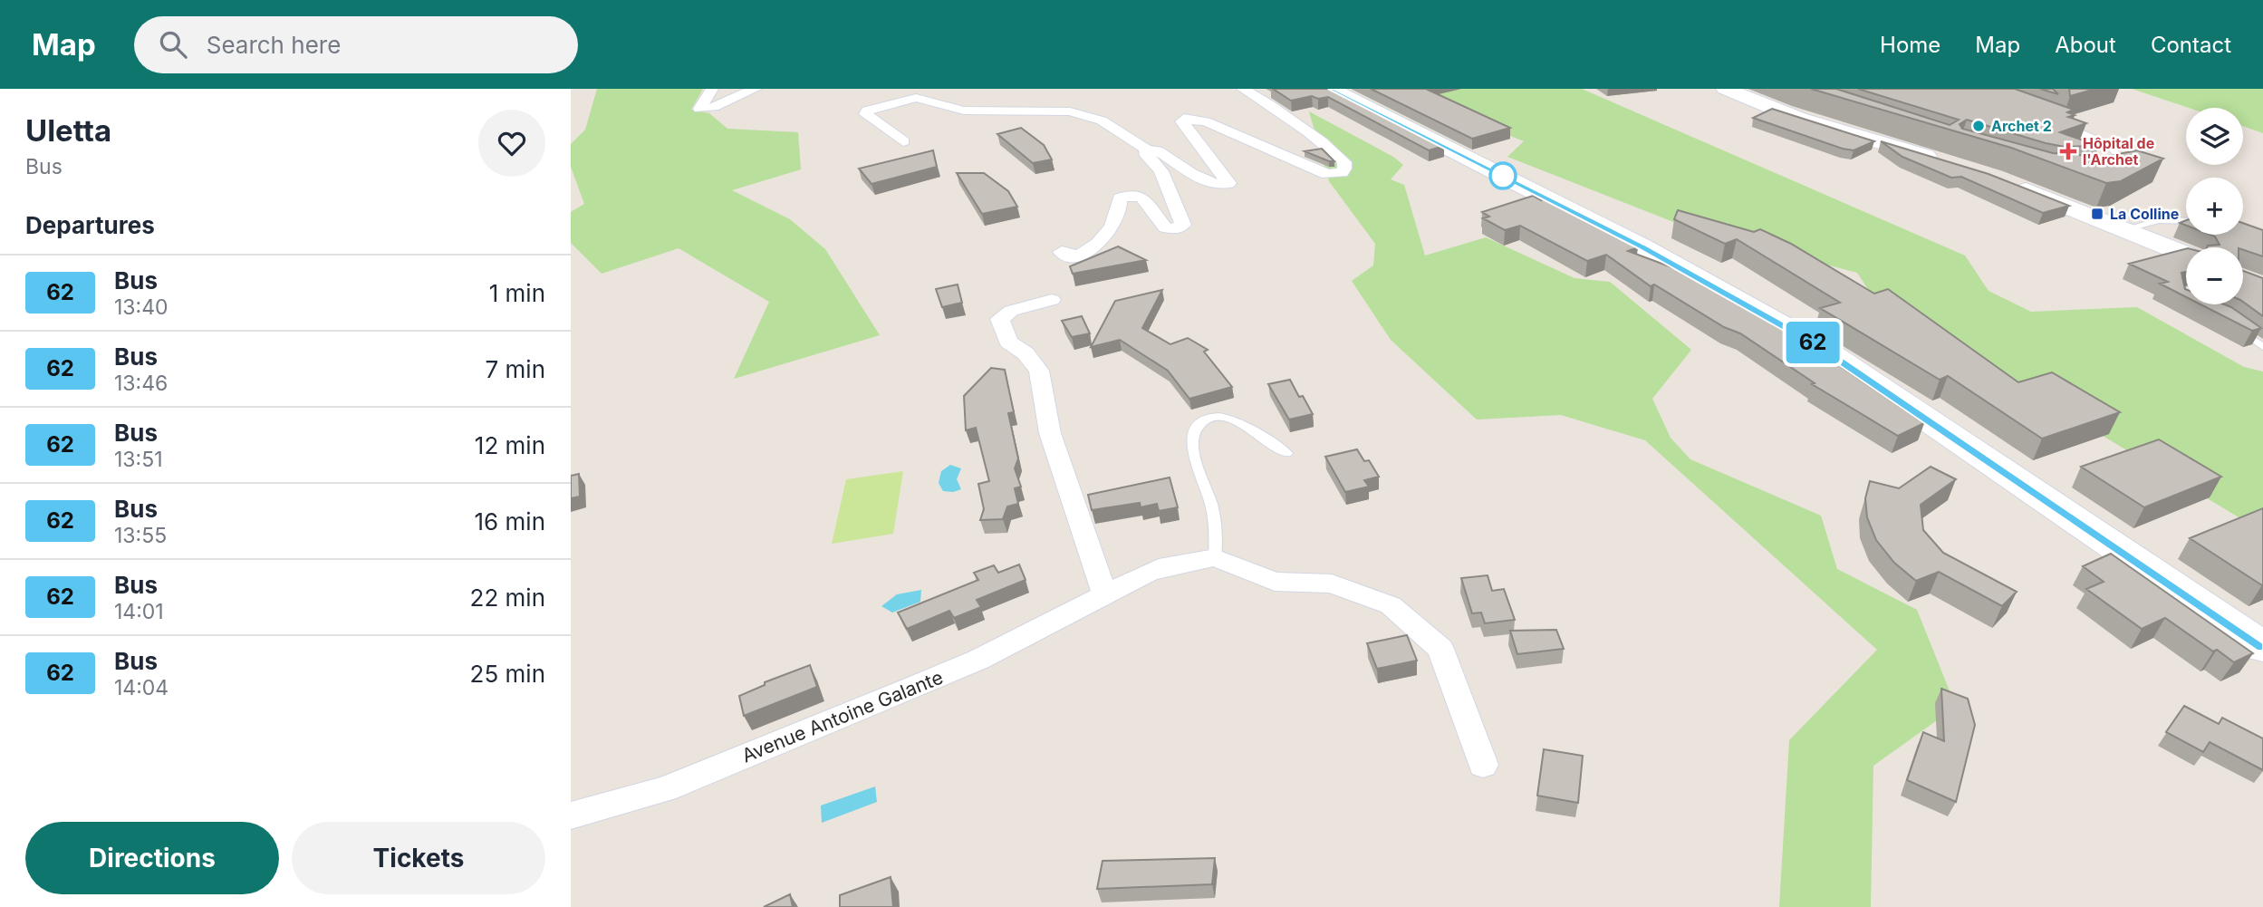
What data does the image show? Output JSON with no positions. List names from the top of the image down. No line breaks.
{"streets":{"street":["Avenue Antoine Galante"]},"places":{"other":["Archet 2"],"health":["Hôpital de l'Archet"],"transit":["La Colline"]},"lines":["bus line 62"],"page":{"header":"Map","search":"Search here","nav":["Home","Map","About","Contact"],"heading":[["Uletta","Bus"],"Departures"],"on_map":"62","map_buttons":["+","−"],"list":[{"mark":"62","name":"Bus","note":"13:40","value":"1 min"},{"mark":"62","name":"Bus","note":"13:46","value":"7 min"},{"mark":"62","name":"Bus","note":"13:51","value":"12 min"},{"mark":"62","name":"Bus","note":"13:55","value":"16 min"},{"mark":"62","name":"Bus","note":"14:01","value":"22 min"},{"mark":"62","name":"Bus","note":"14:04","value":"25 min"}],"buttons":["Directions","Tickets"]}}
